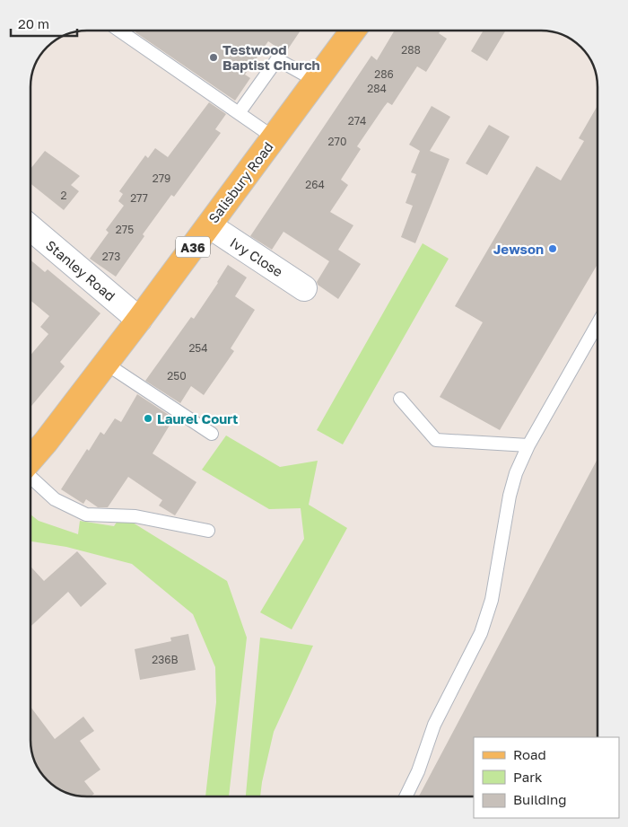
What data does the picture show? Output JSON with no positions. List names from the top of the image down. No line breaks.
{"streets":{"main road":["Salisbury Road","A36"],"street":["Ivy Close","Stanley Road"]},"crossings":[["Salisbury Road","Ivy Close"],["Salisbury Road","Stanley Road"]],"places":["Testwood Baptist Church","Jewson","Laurel Court"],"house_numbers":["288","286","284","274","270","279","264","2","277","275","273","254","250","236B"],"legend":["Road","Park","Building"],"scale_bar":"20 m"}
